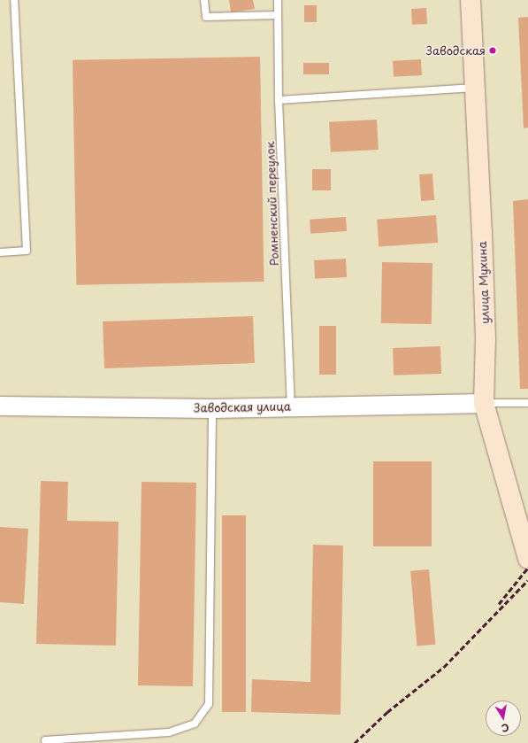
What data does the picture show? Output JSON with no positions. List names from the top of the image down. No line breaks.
{"streets":{"main road":["улица Мухина"],"street":["Заводская улица"],"lane":["Ромненский переулок"]},"crossings":[["Ромненский переулок","Заводская улица"],["улица Мухина","Заводская улица"]],"places":["Заводская"],"north":"bottom"}
